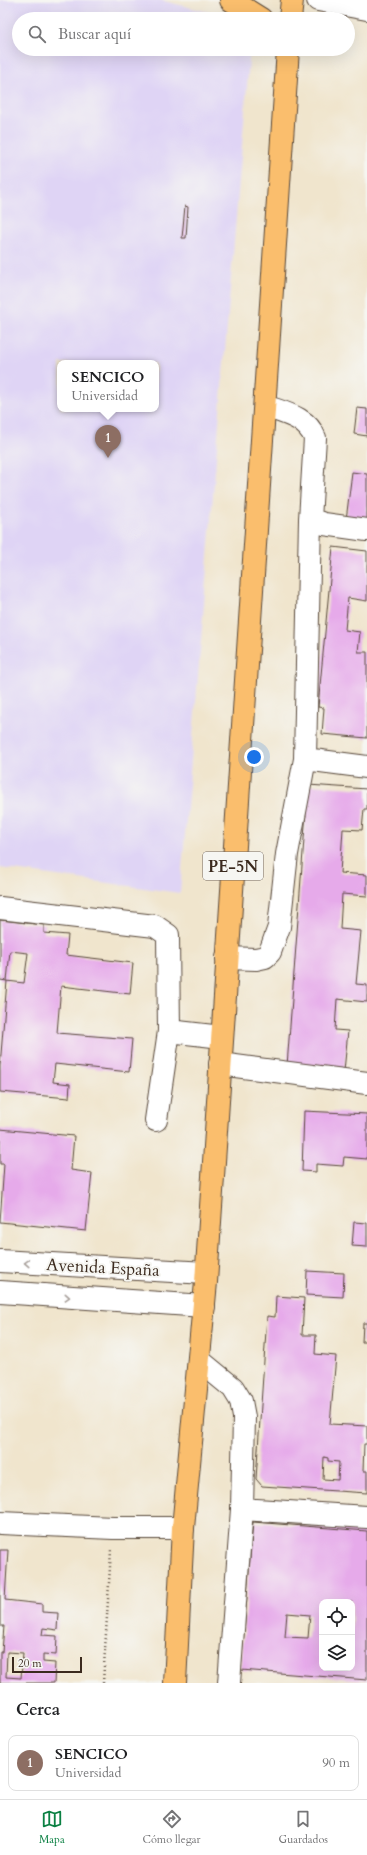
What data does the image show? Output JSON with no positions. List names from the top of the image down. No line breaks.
{"streets":{"main road":["PE-5N"],"street":["Avenida España"]},"crossings":[["PE-5N","Avenida España"]],"scale_bar":"20 m","page":{"search":"Buscar aquí","popup":["SENCICO","Universidad"],"pins":"1","scale":"20 m","heading":"Cerca","list":[{"mark":"1","name":"SENCICO","note":"Universidad","value":"90 m"}],"nav":["Mapa","Cómo llegar","Guardados"]}}
